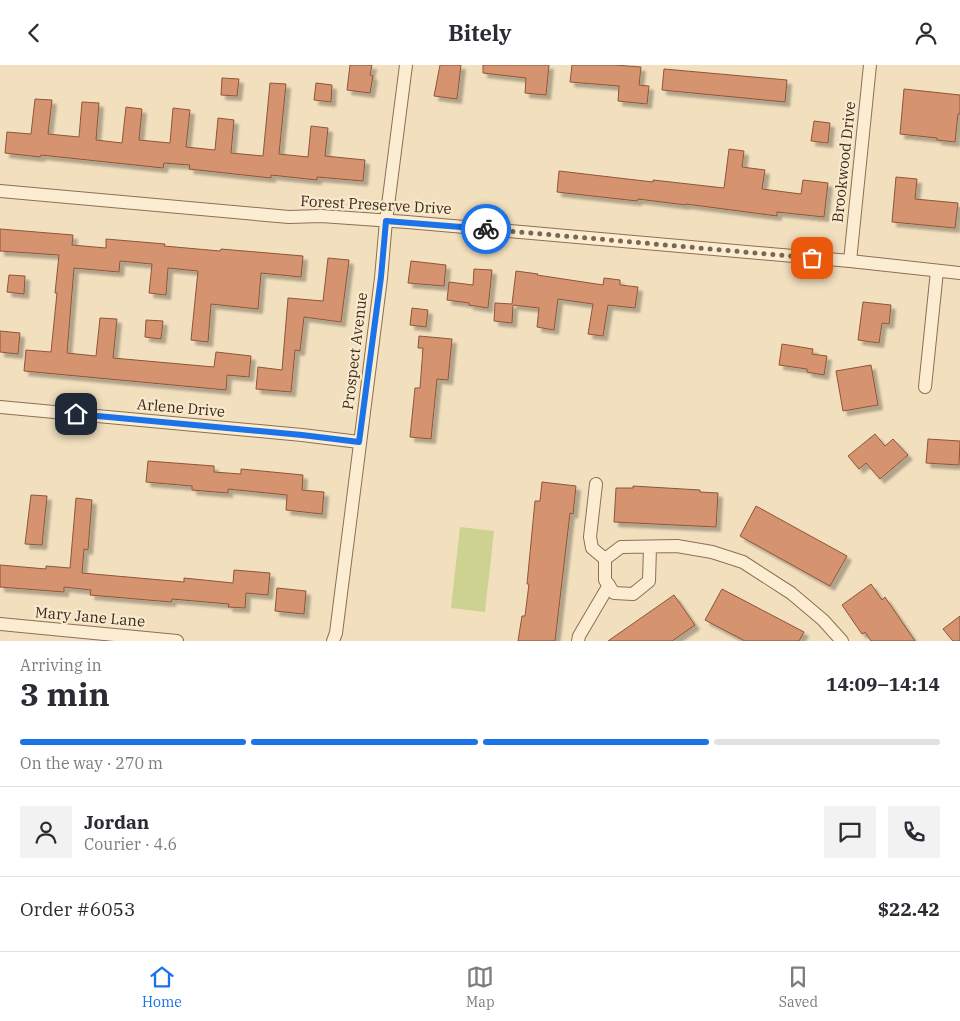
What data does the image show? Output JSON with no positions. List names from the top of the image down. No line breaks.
{"streets":{"street":["Brookwood Drive","Forest Preserve Drive","Prospect Avenue","Arlene Drive","Mary Jane Lane"]},"crossings":[["Brookwood Drive","Forest Preserve Drive"],["Forest Preserve Drive","Prospect Avenue"],["Prospect Avenue","Arlene Drive"]],"page":{"header":"Bitely","heading":["3 min","Arriving in","14:09–14:14"],"panel":["Jordan","Courier · 4.6","Order #6053","$22.42"],"bar":"On the way · 270 m","tabs":["Home","Map","Saved"]}}
